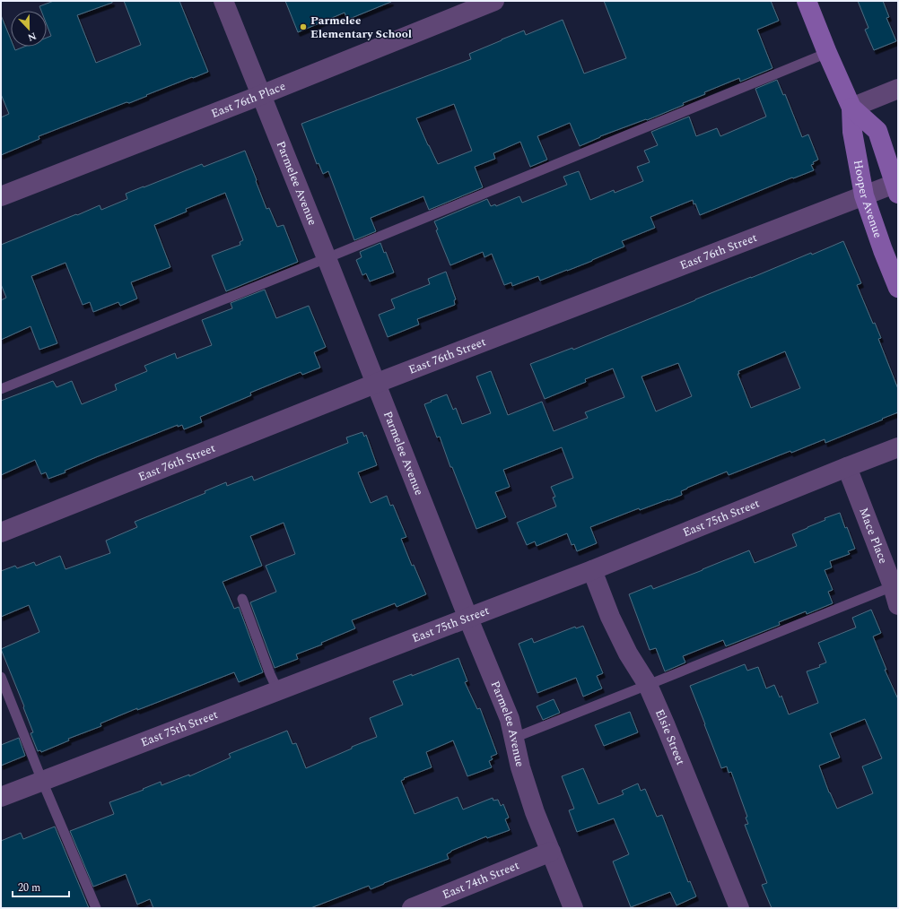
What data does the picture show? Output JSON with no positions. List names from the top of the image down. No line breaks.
{"streets":{"street":["East 76th Place","Parmelee Avenue","Hooper Avenue","East 76th Street","East 75th Street","Mace Place","Elsie Street","East 74th Street"]},"crossings":[["East 76th Place","Parmelee Avenue"],["Parmelee Avenue","East 76th Street"],["Parmelee Avenue","East 75th Street"],["Parmelee Avenue","East 74th Street"],["Hooper Avenue","East 76th Street"],["East 75th Street","Mace Place"],["East 75th Street","Elsie Street"]],"places":["Parmelee Elementary School"],"scale_bar":"20 m","north":"bottom"}
